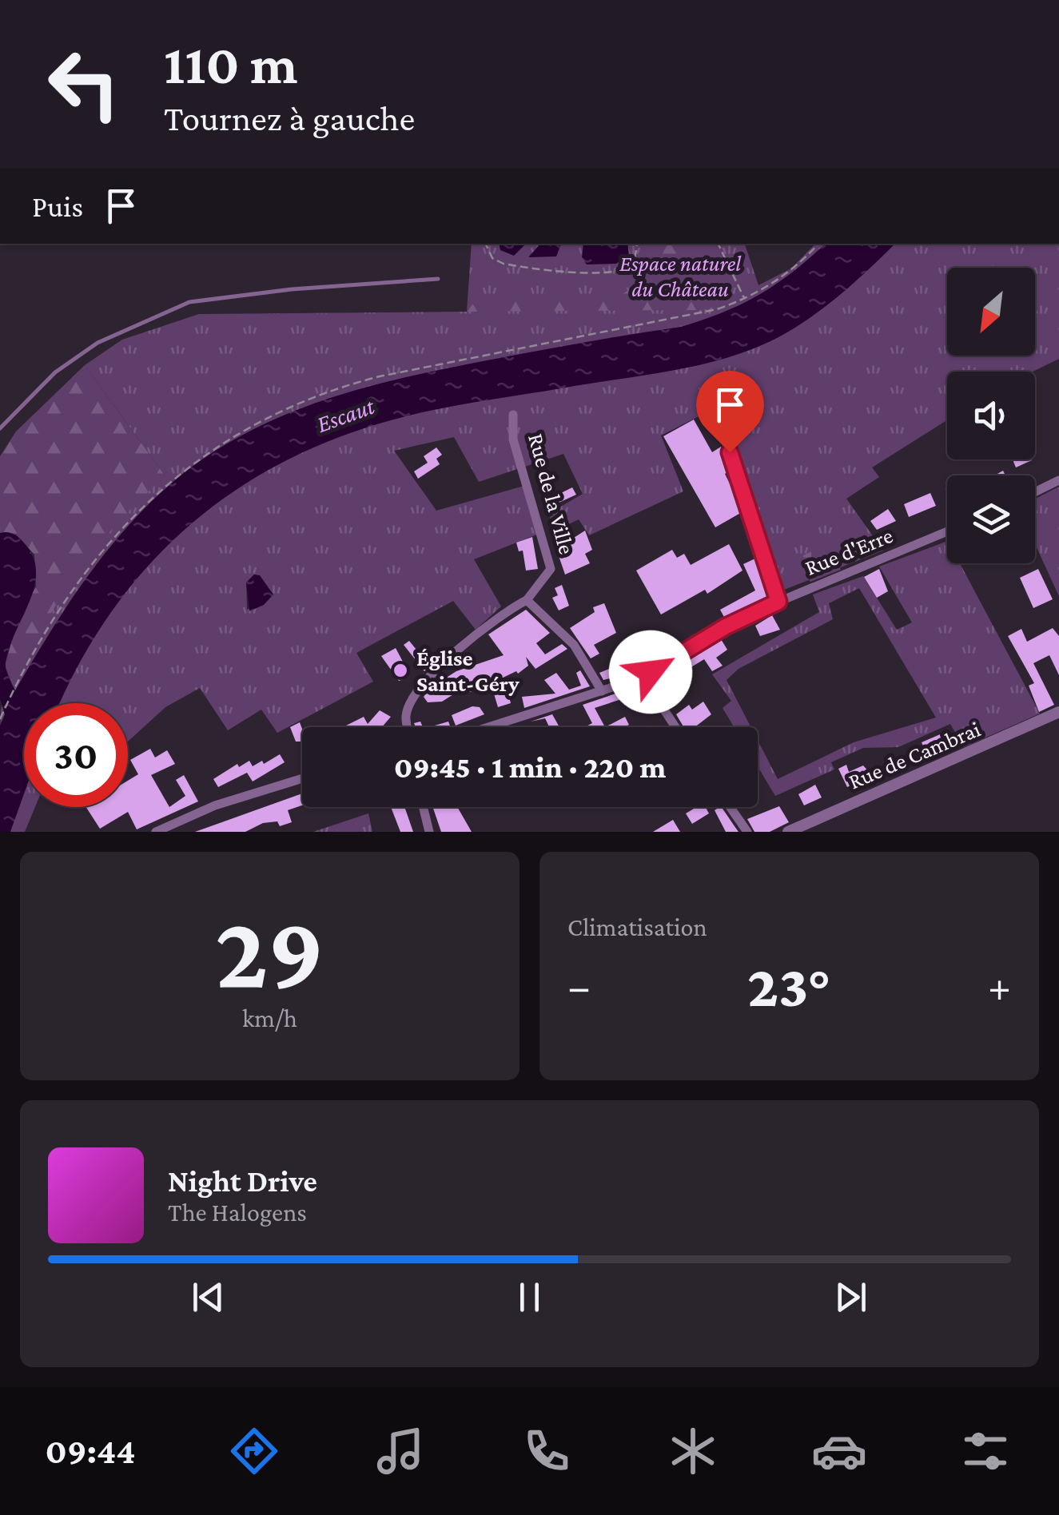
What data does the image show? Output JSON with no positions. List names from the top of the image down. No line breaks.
{"streets":{"street":["Rue de la Ville","Rue d'Erre","Rue de Cambrai"]},"water":["Escaut"],"parks":["Espace naturel du Château"],"places":["Église Saint-Géry"],"north":"bottom left","page":{"turn":["110 m","Tournez à gauche"],"then":"Puis","limit":"30","trip":"09:45 · 1 min · 220 m","tile":[["29","km/h"],"Climatisation"],"heat":["−","23°","+"],"song":["Night Drive","The Halogens"],"tabs":"09:44"}}
